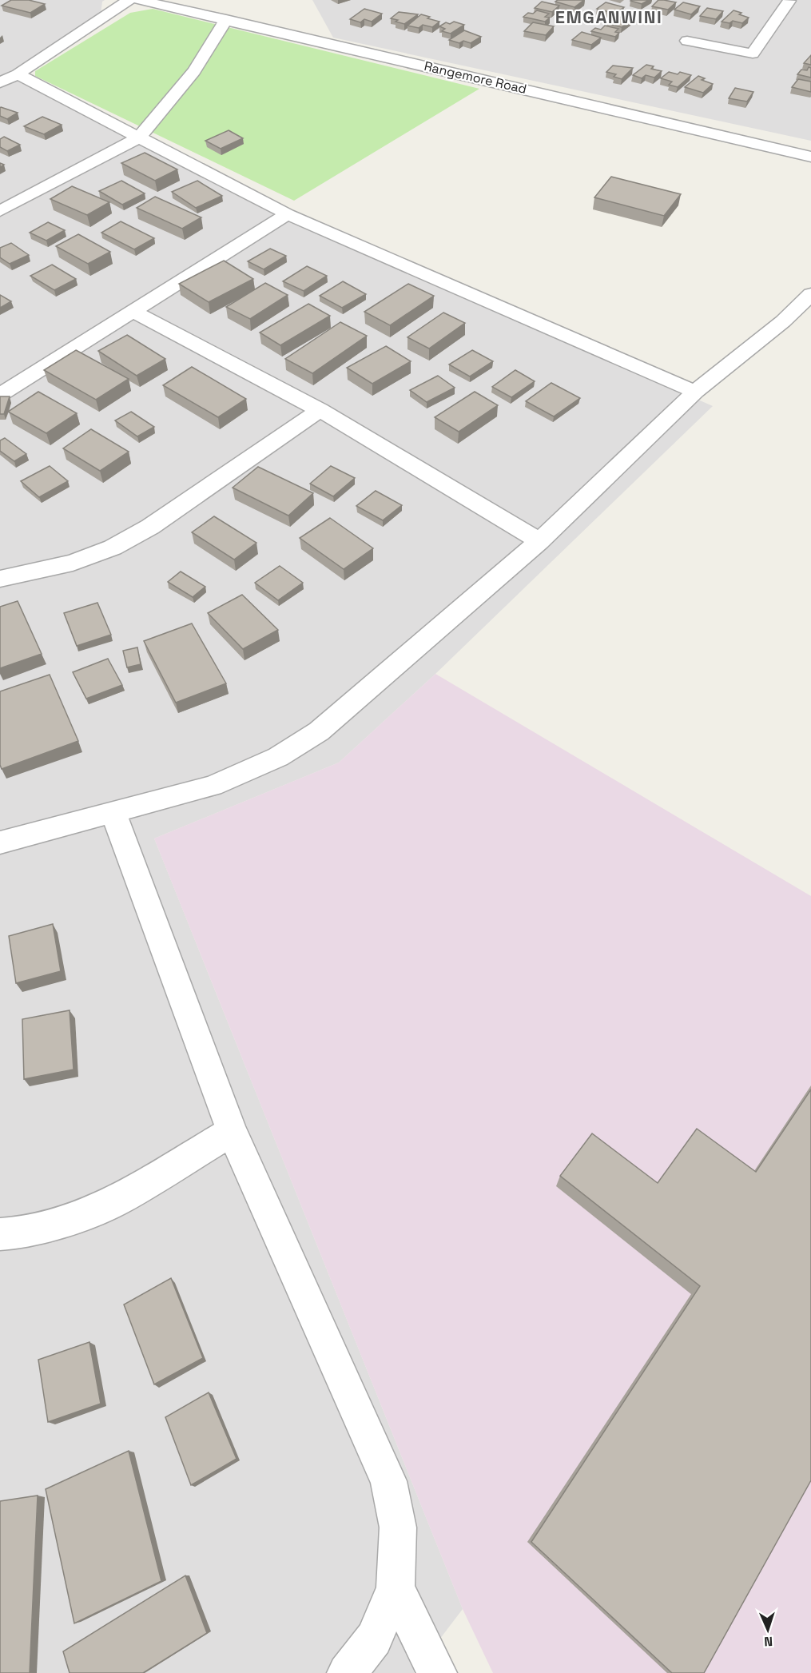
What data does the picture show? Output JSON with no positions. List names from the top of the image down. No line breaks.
{"streets":{"street":["Rangemore Road"]},"districts":["EMGANWINI"],"north":"bottom"}
